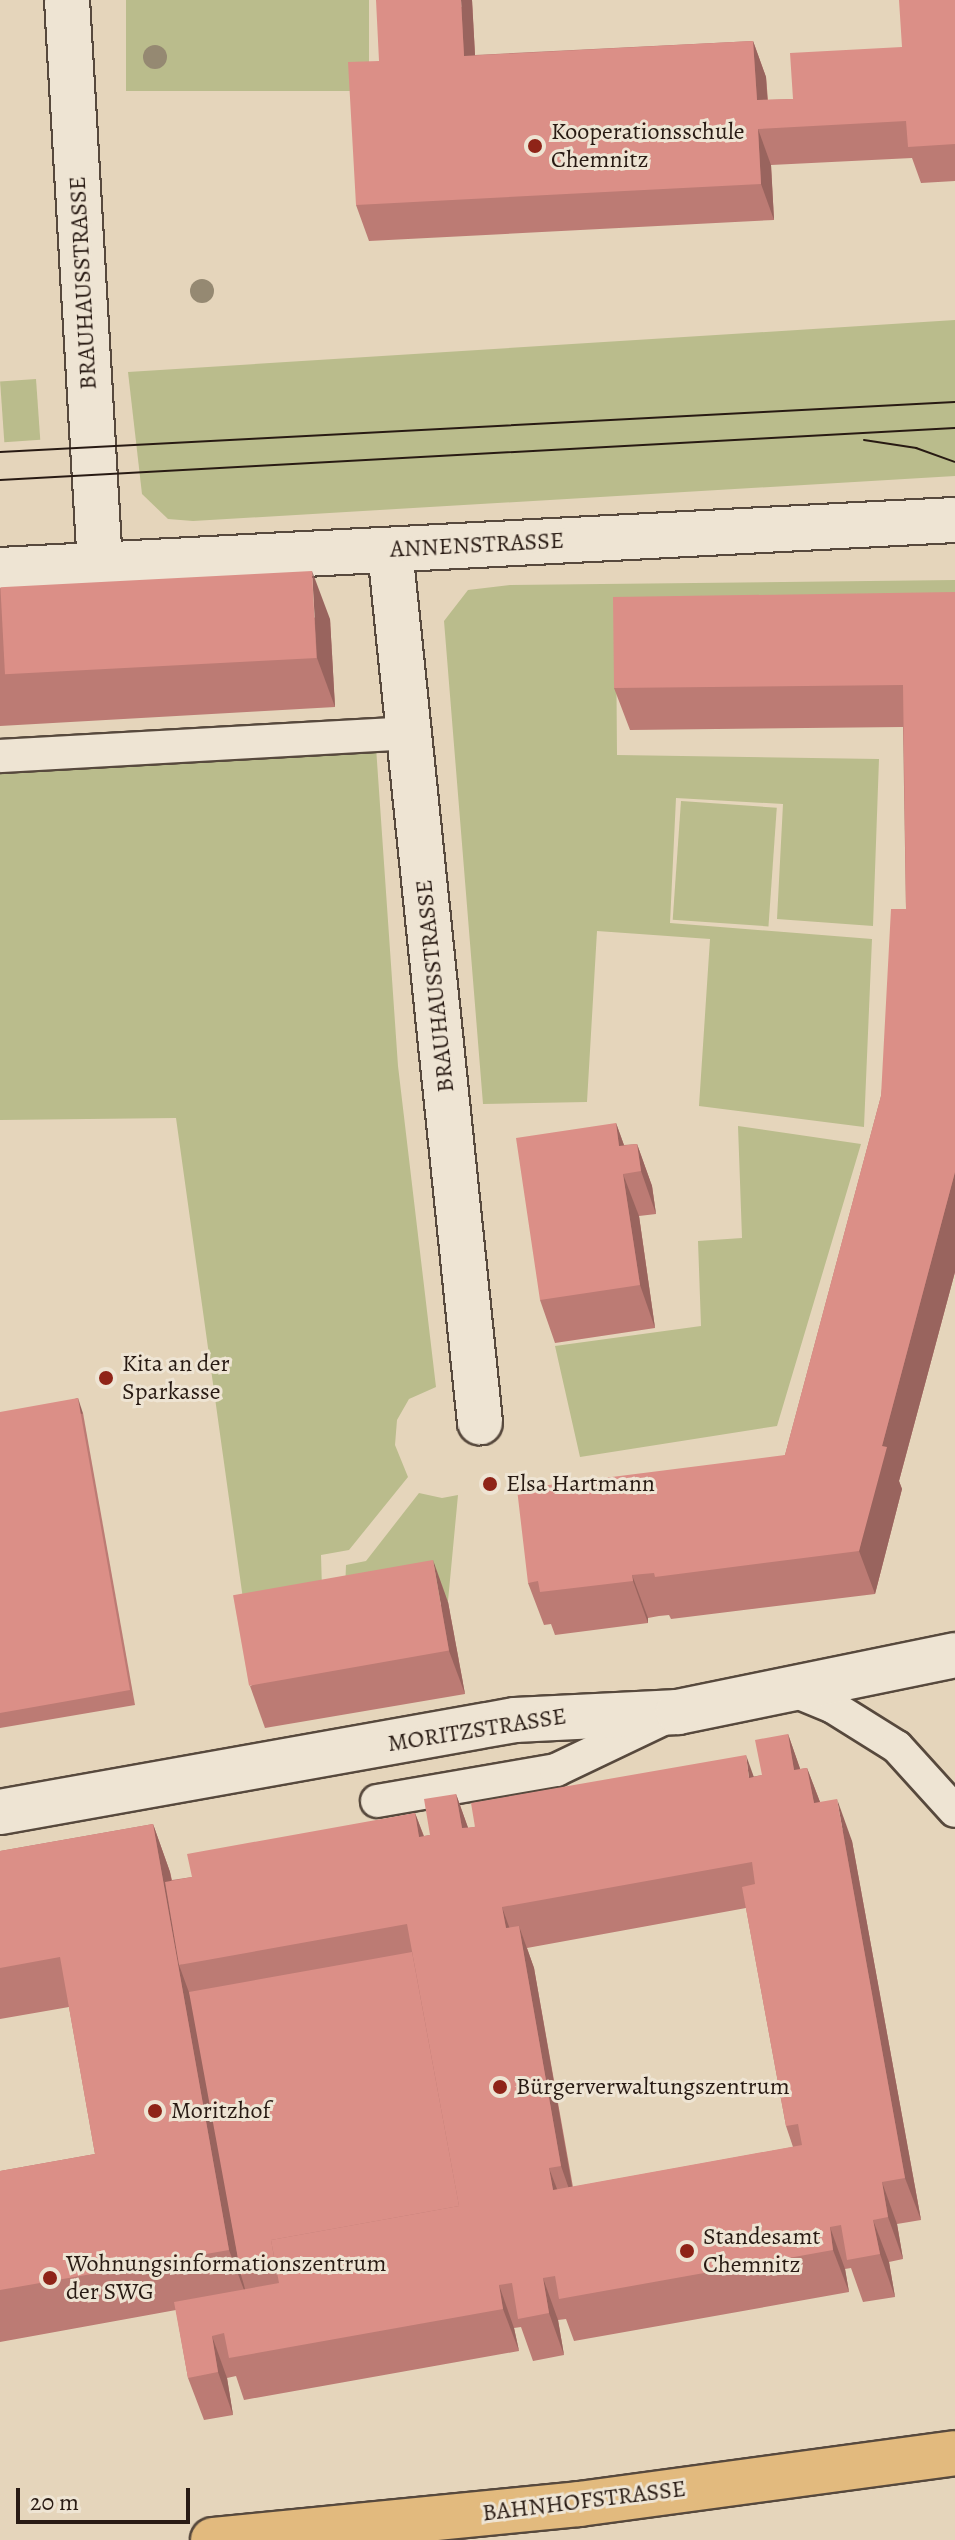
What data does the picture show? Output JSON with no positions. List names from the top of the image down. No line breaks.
{"streets":{"main road":["BAHNHOFSTRASSE"],"street":["BRAUHAUSSTRASSE","ANNENSTRASSE","MORITZSTRASSE"]},"crossings":[["BRAUHAUSSTRASSE","ANNENSTRASSE"]],"places":["Kooperationsschule Chemnitz","Kita an der Sparkasse","Elsa Hartmann","Bürgerverwaltungszentrum","Moritzhof","Standesamt Chemnitz","Wohnungsinformationszentrum der SWG"],"scale_bar":"20 m"}
